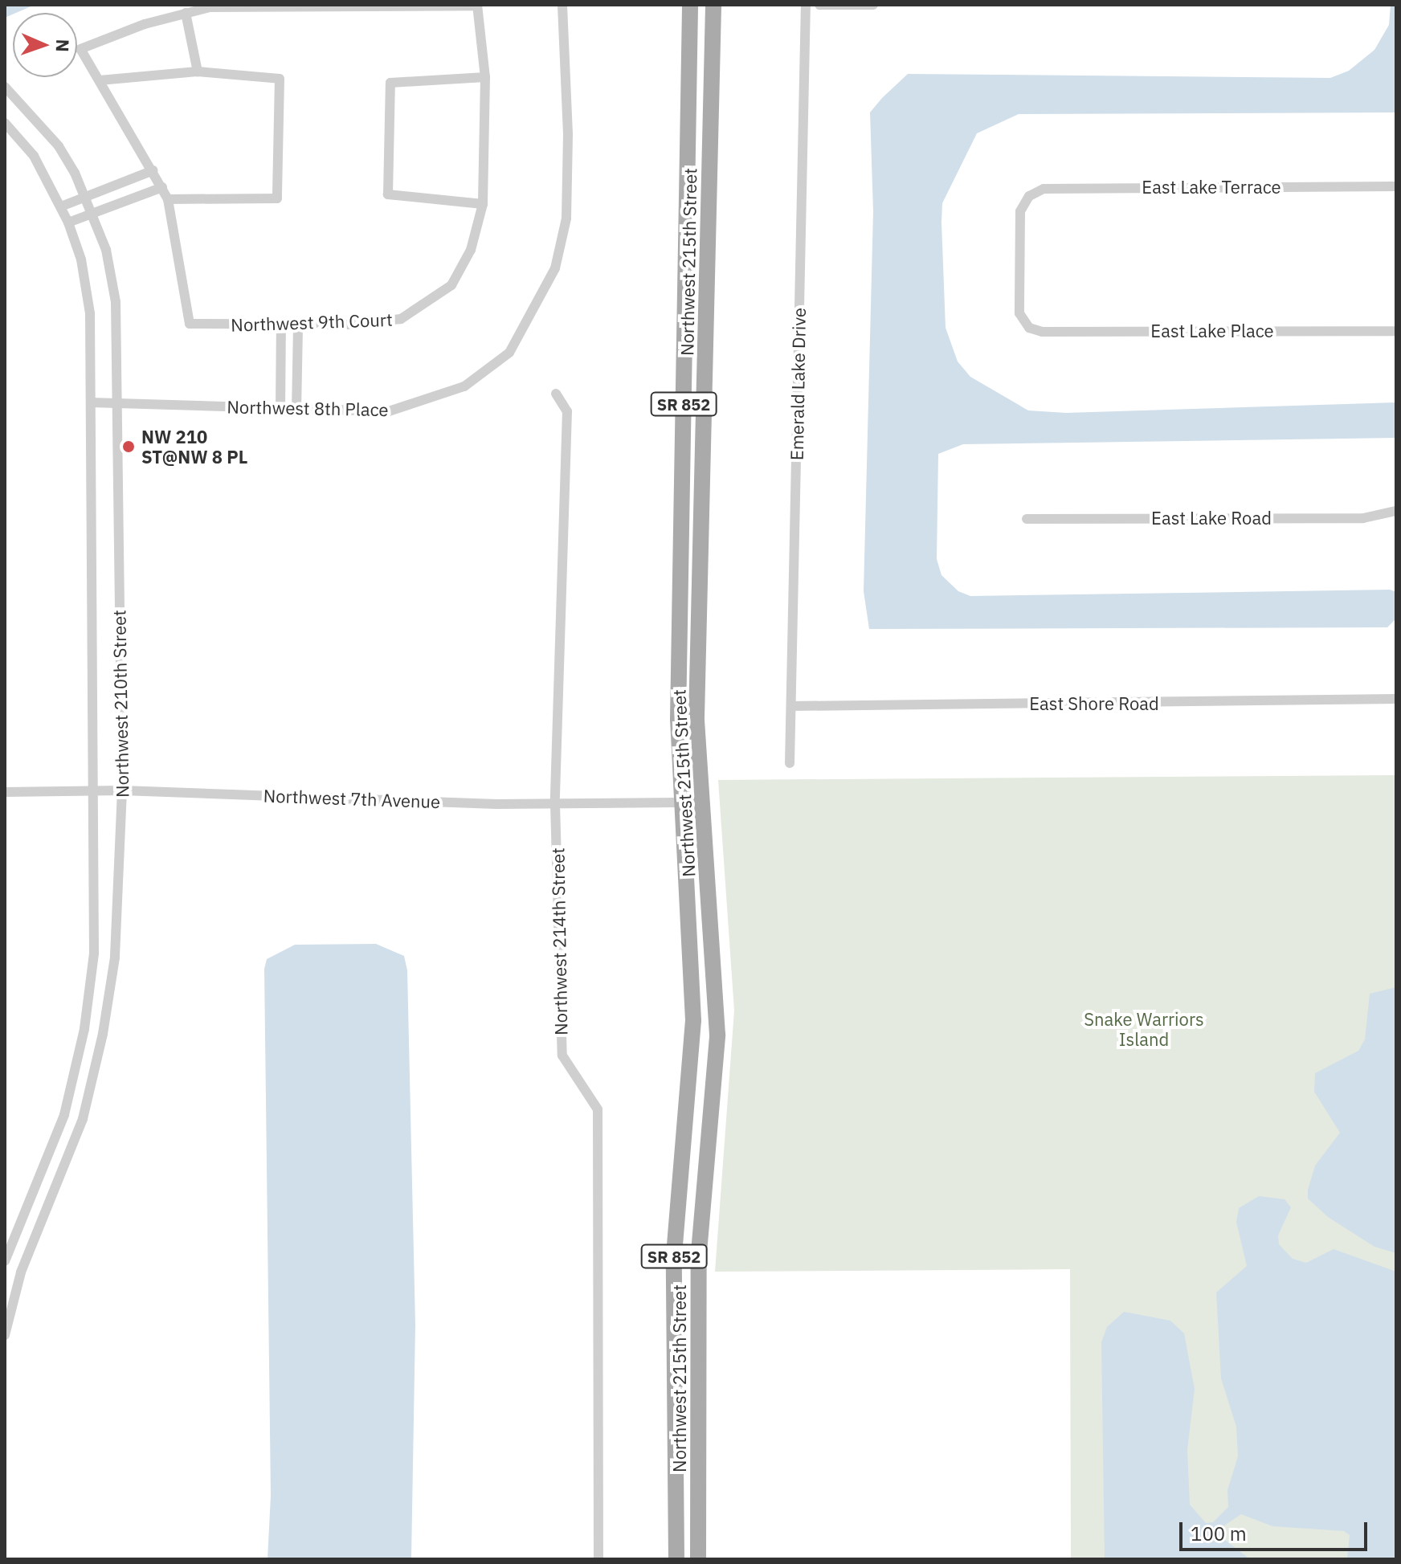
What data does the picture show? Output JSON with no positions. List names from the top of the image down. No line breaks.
{"streets":{"main road":["Northwest 215th Street","SR 852"],"street":["East Lake Terrace","Northwest 9th Court","East Lake Place","Emerald Lake Drive","Northwest 8th Place","East Lake Road","Northwest 210th Street","East Shore Road","Northwest 7th Avenue","Northwest 214th Street"]},"crossings":[["East Lake Terrace","East Lake Place"],["Northwest 215th Street","Northwest 7th Avenue"],["Emerald Lake Drive","East Shore Road"],["Northwest 8th Place","Northwest 210th Street"],["Northwest 210th Street","Northwest 7th Avenue"],["Northwest 7th Avenue","Northwest 214th Street"]],"parks":["Snake Warriors Island"],"places":["NW 210 ST@NW 8 PL"],"scale_bar":"100 m","north":"right"}
